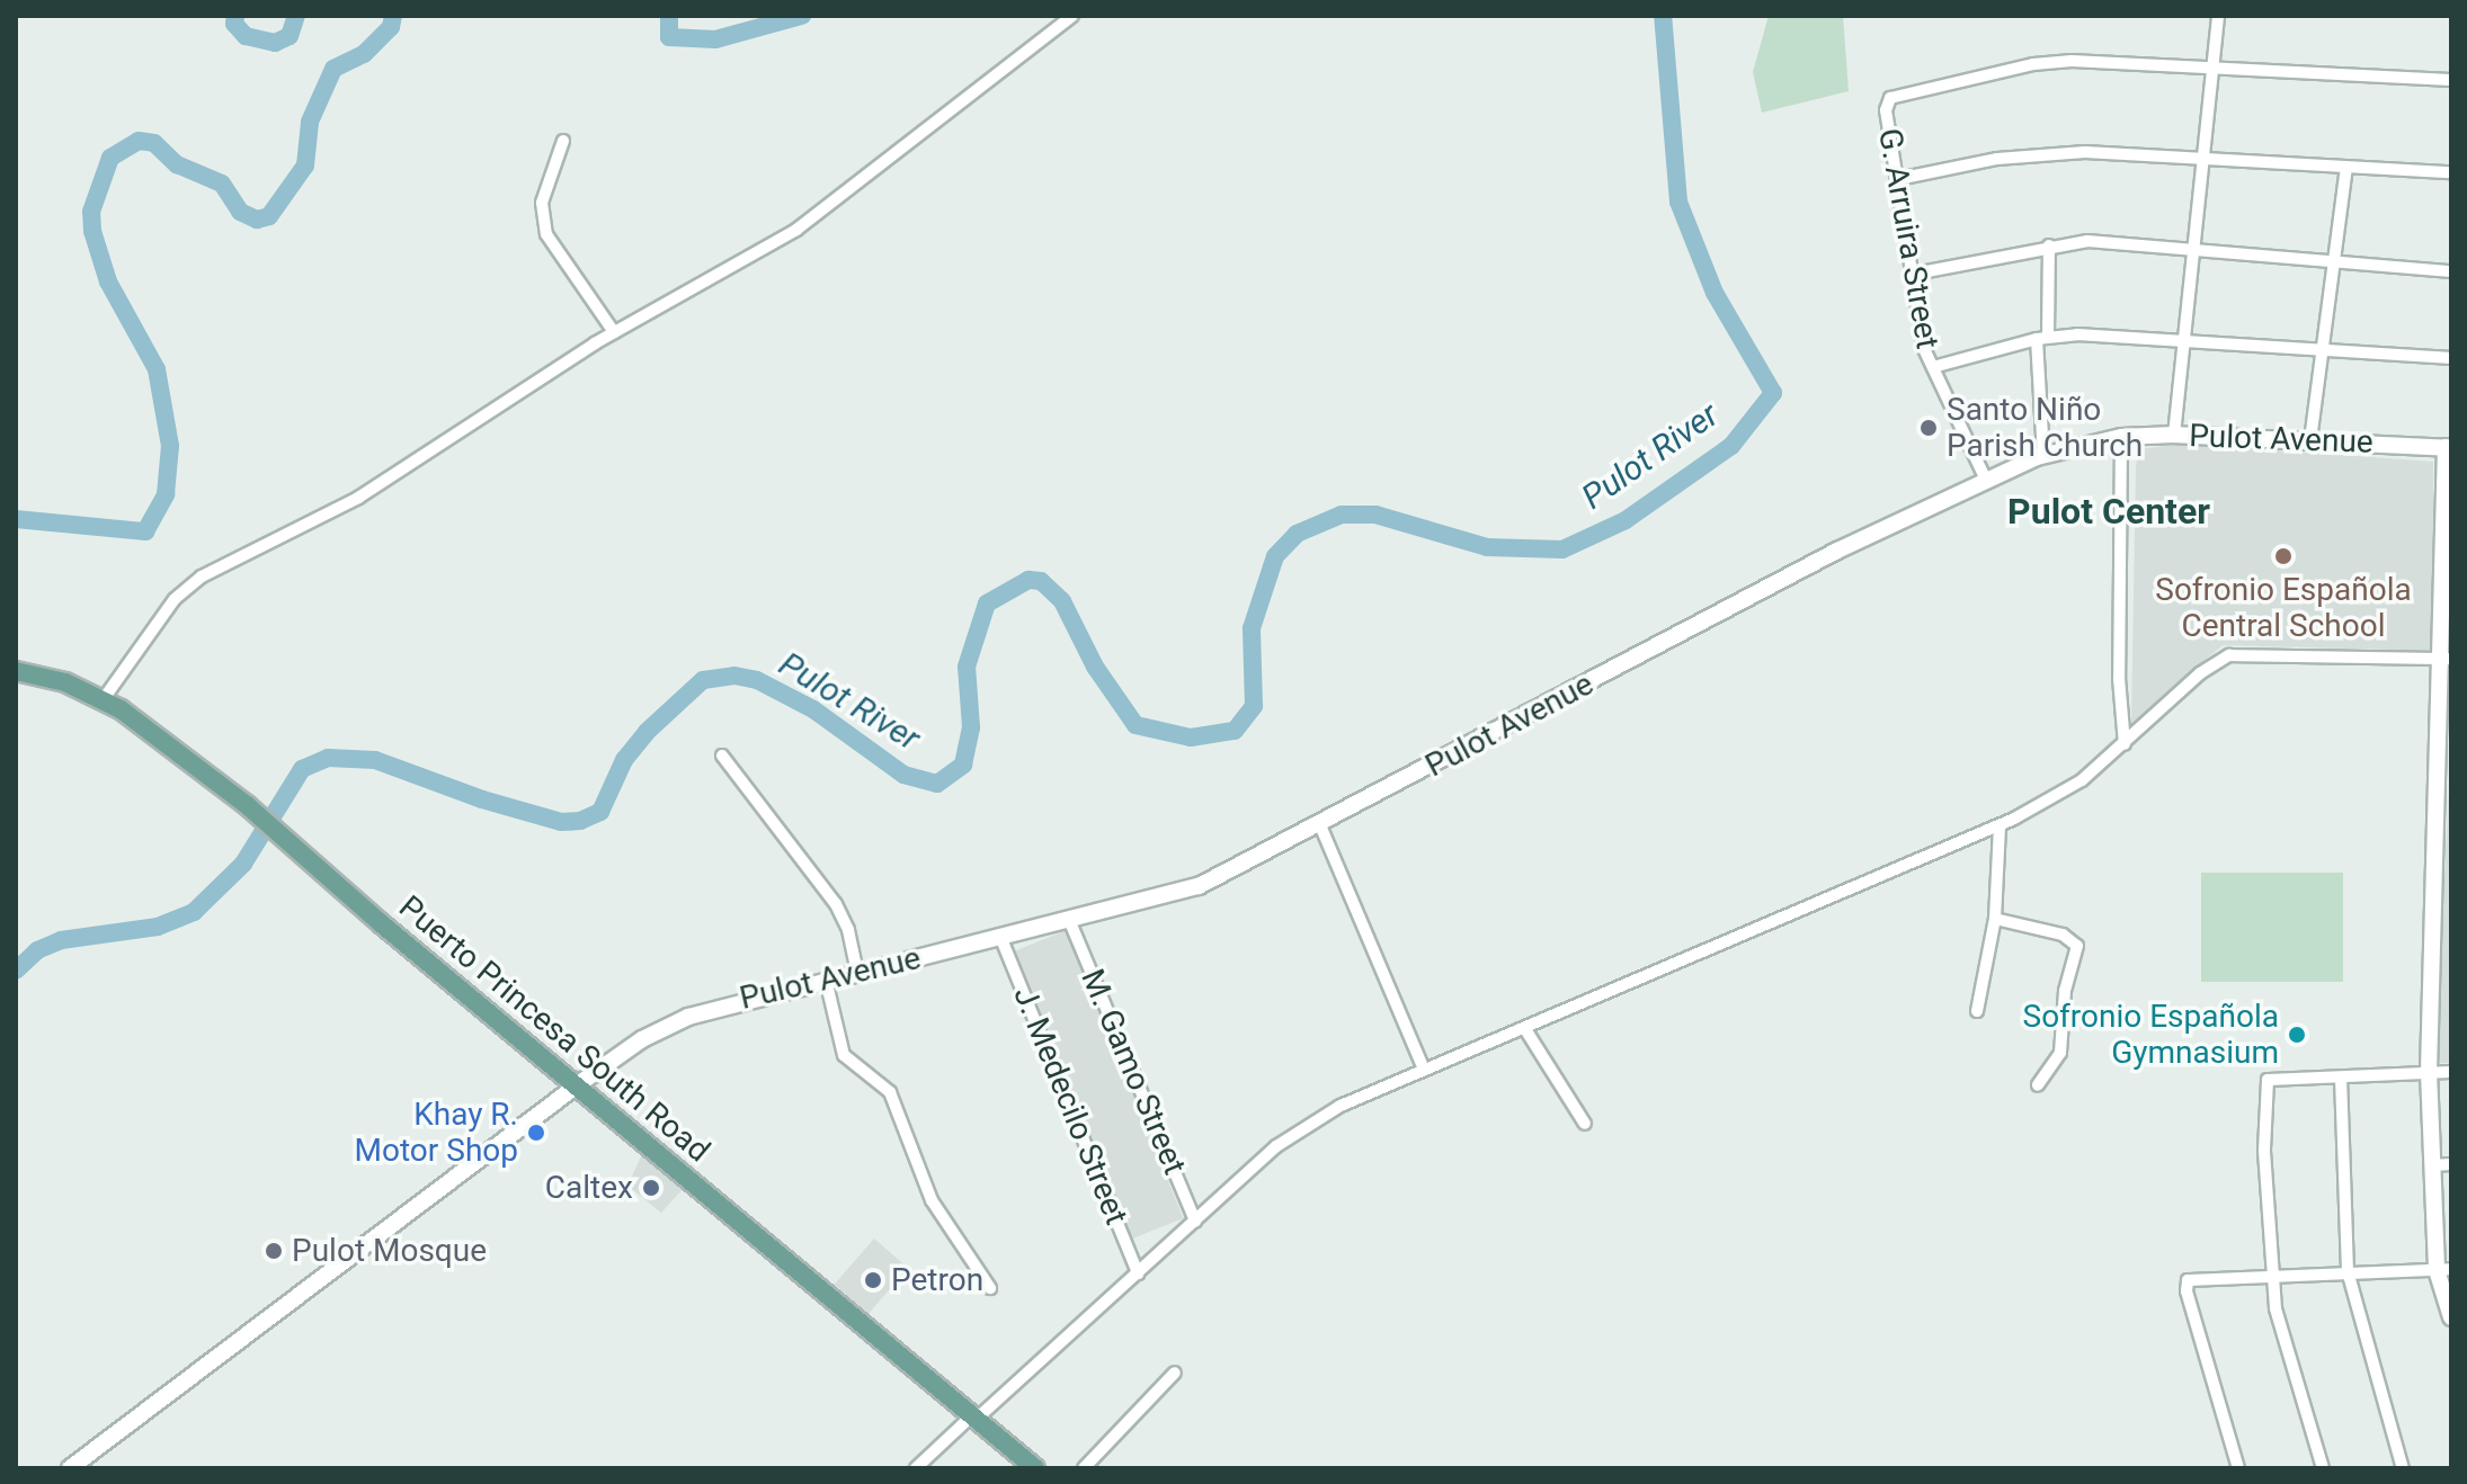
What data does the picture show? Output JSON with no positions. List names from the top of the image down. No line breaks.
{"streets":{"main road":["Puerto Princesa South Road"],"street":["G. Arruira Street","Pulot Avenue","M. Gamo Street","J. Medecilo Street"]},"crossings":[["G. Arruira Street","Pulot Avenue"],["Pulot Avenue","Puerto Princesa South Road"],["Pulot Avenue","M. Gamo Street"],["Pulot Avenue","J. Medecilo Street"]],"districts":["Pulot Center"],"water":["Pulot River"],"places":["Santo Niño Parish Church","Sofronio Española Central School","Sofronio Española Gymnasium","Khay R. Motor Shop","Caltex","Pulot Mosque","Petron"]}
